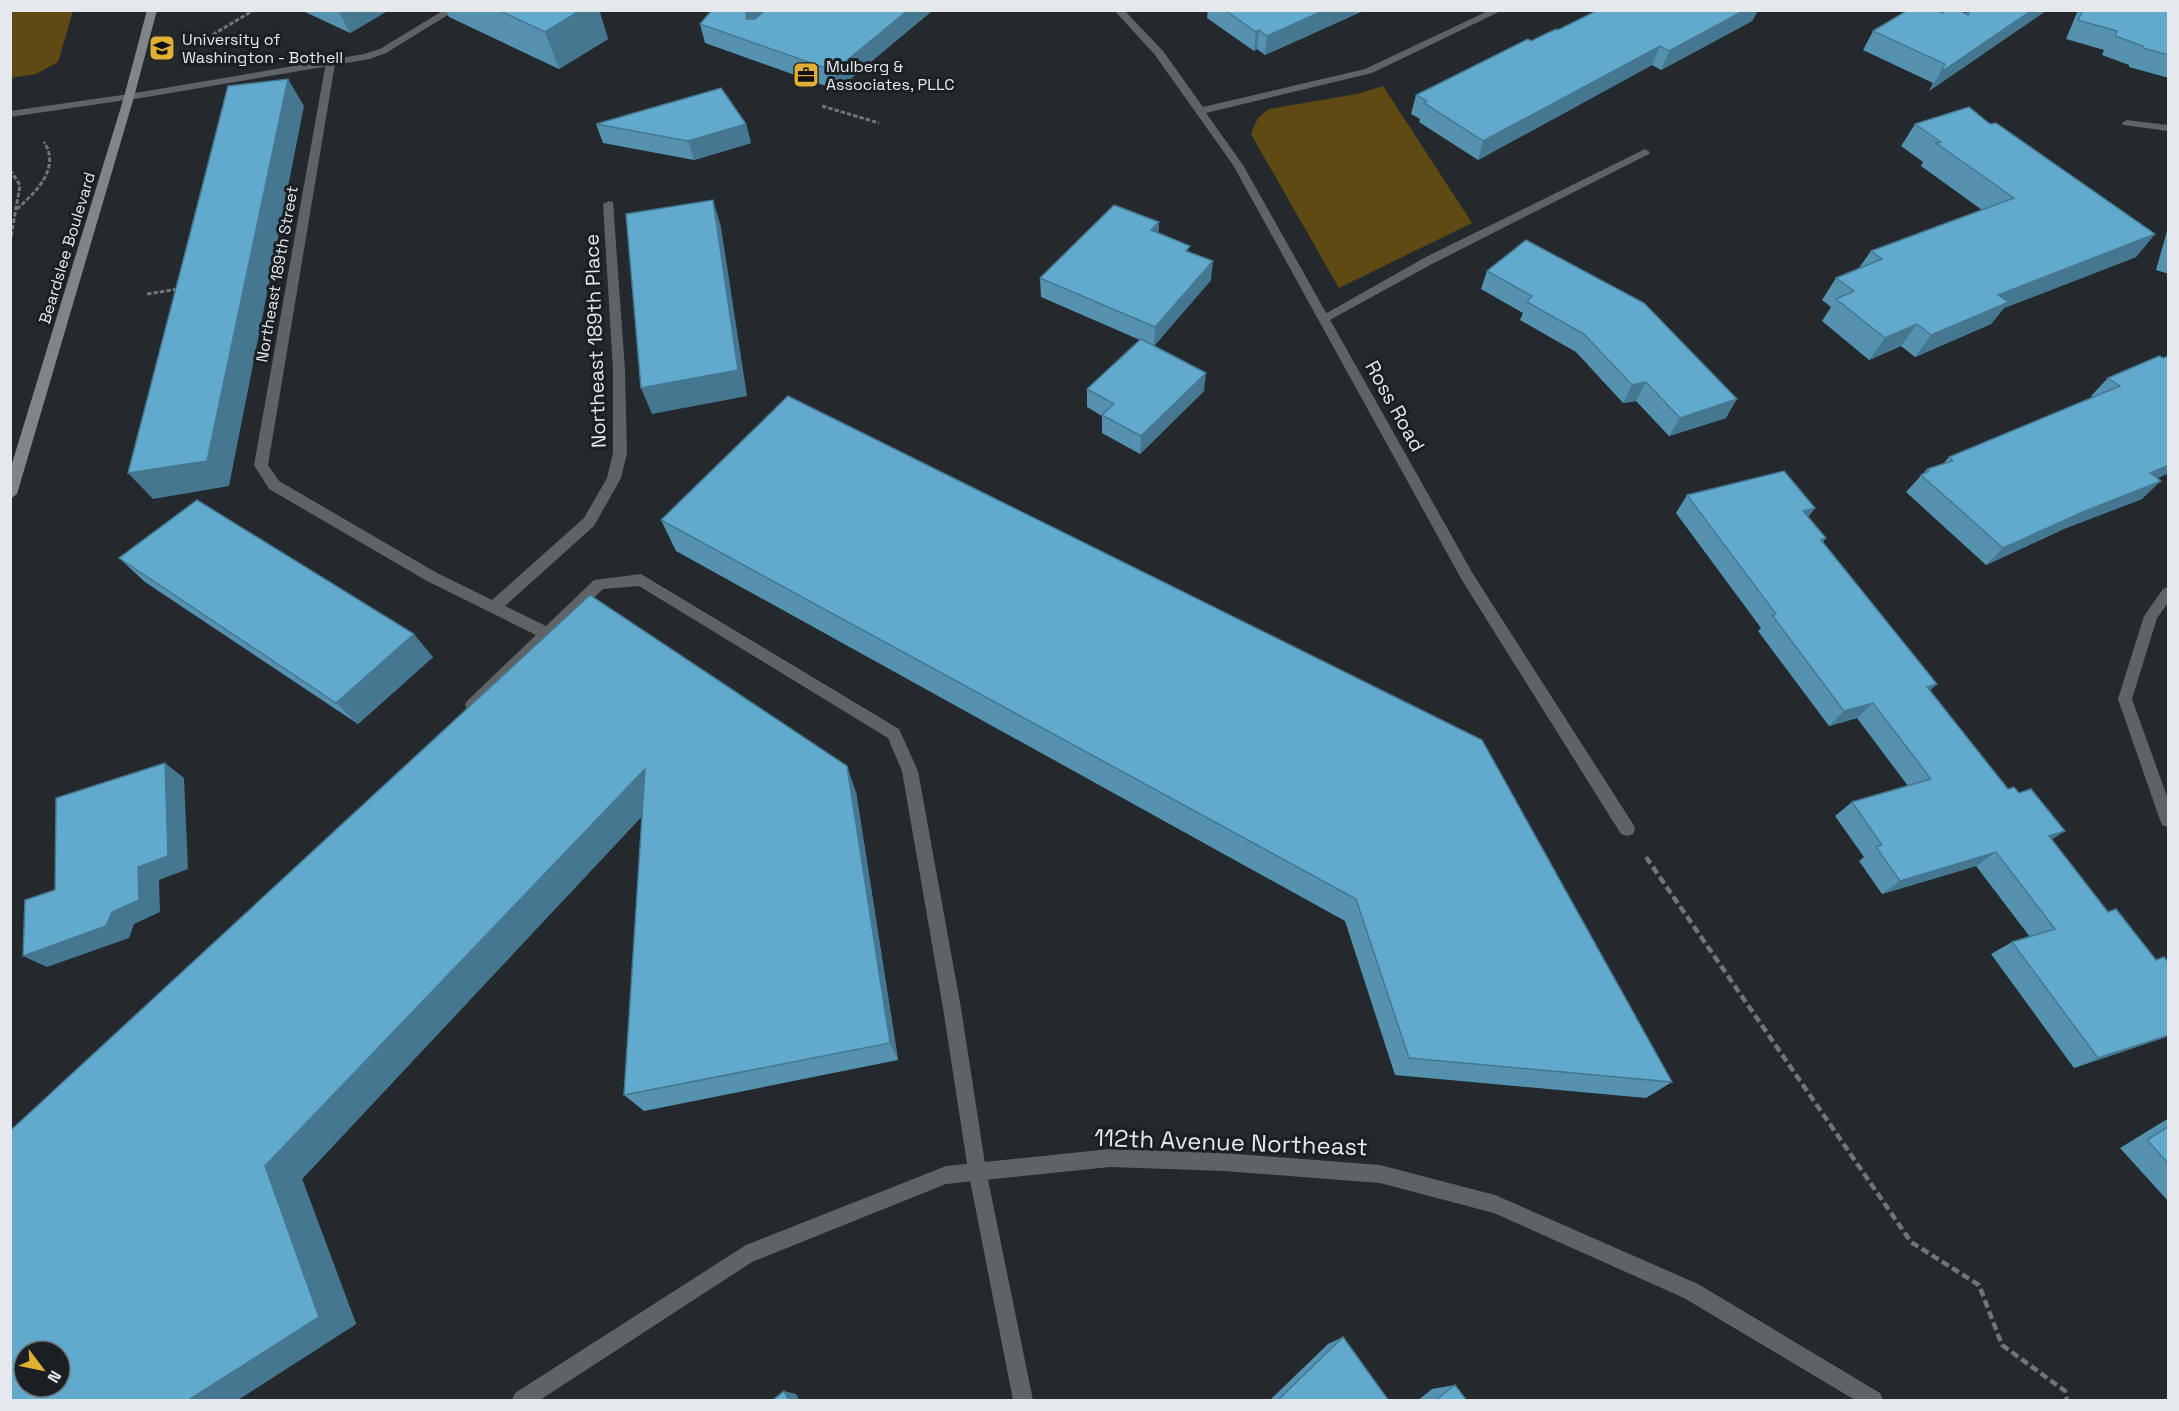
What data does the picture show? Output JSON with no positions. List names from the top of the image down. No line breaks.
{"streets":{"main road":["Beardslee Boulevard"],"street":["Northeast 189th Street","Northeast 189th Place","Ross Road","112th Avenue Northeast"]},"crossings":[["Northeast 189th Street","Northeast 189th Place"]],"places":{"school or university":["University of Washington - Bothell"],"office":["Mulberg & Associates, PLLC"]},"north":"bottom right"}
